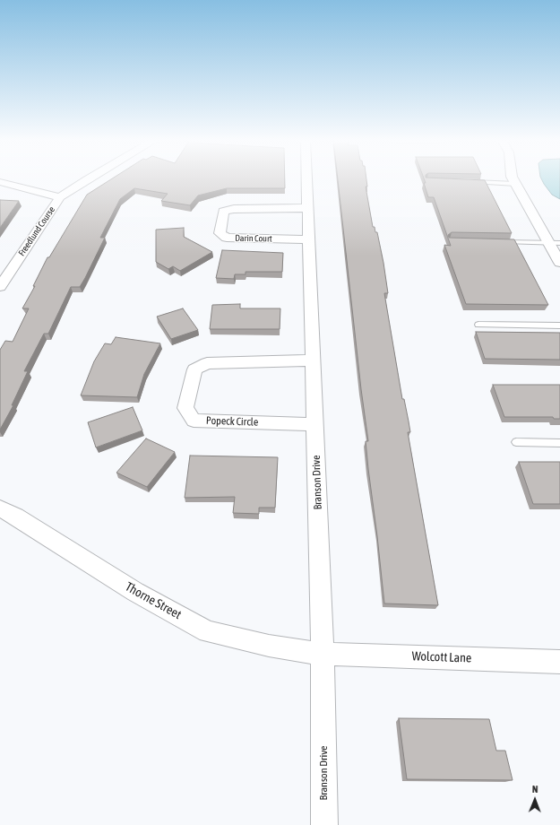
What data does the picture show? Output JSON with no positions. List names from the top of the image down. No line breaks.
{"streets":{"street":["Freedlund Course","Darin Court","Popeck Circle","Branson Drive","Thorne Street","Wolcott Lane"]},"crossings":[["Darin Court","Branson Drive"],["Popeck Circle","Branson Drive"],["Branson Drive","Thorne Street"],["Branson Drive","Wolcott Lane"],["Thorne Street","Wolcott Lane"]],"north":"top"}
